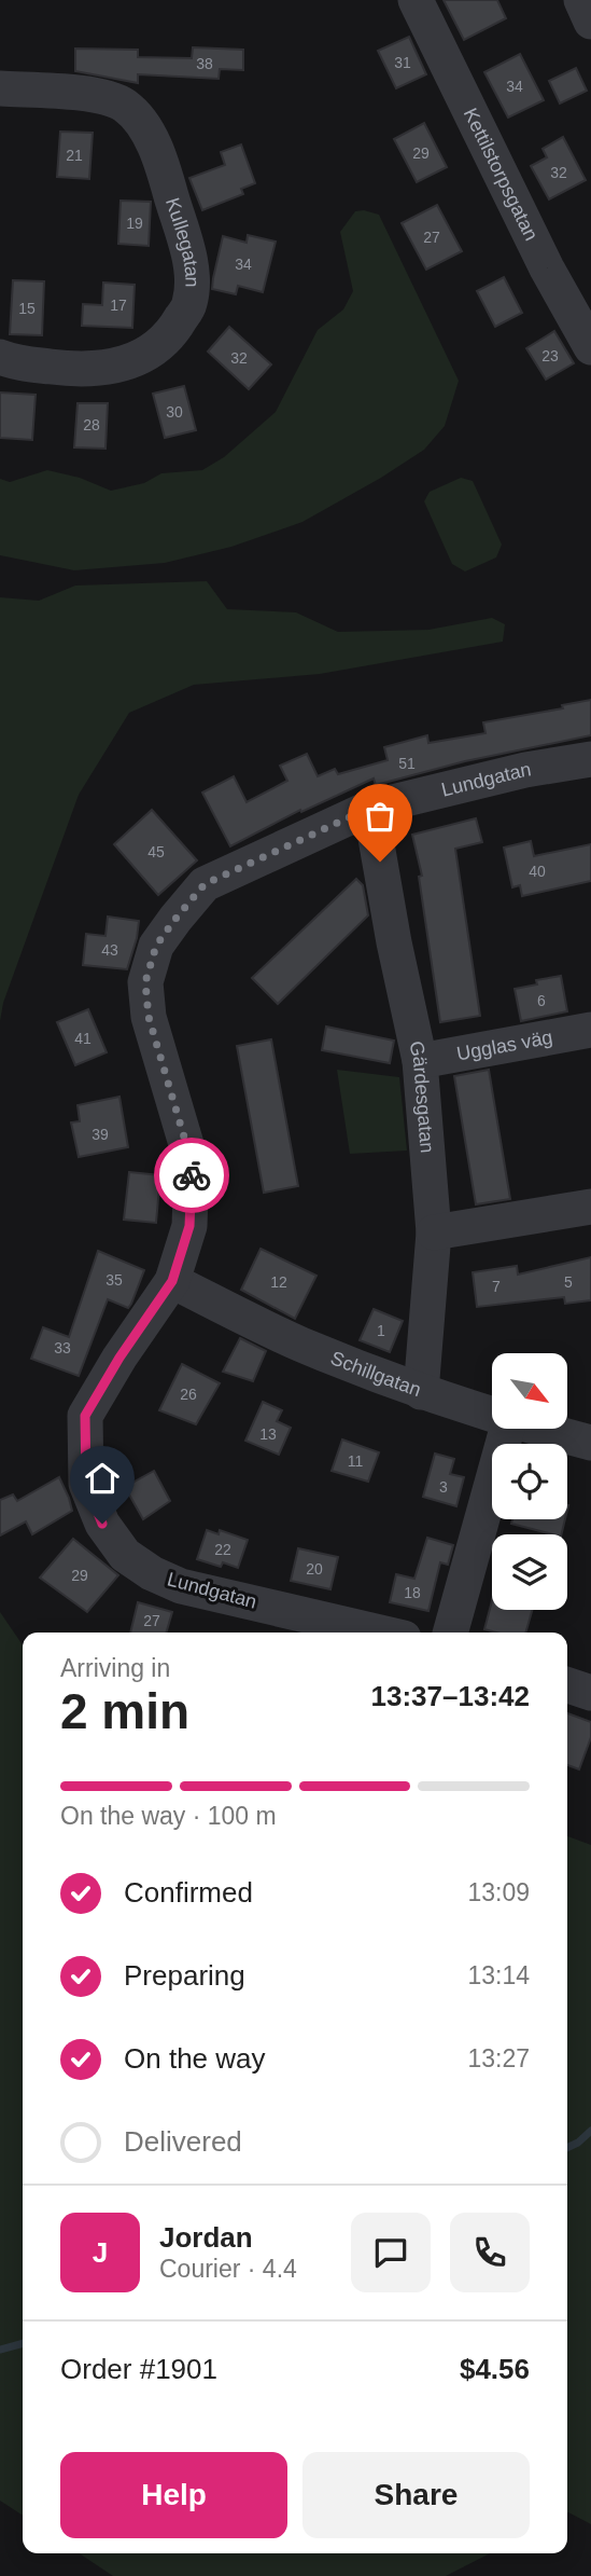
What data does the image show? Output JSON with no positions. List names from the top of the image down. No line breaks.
{"streets":{"street":["Kettilstorpsgatan","Kullegatan","Lundgatan","Ugglas väg","Gärdesgatan","Schillgatan"]},"crossings":[["Lundgatan","Gärdesgatan"],["Lundgatan","Schillgatan"],["Ugglas väg","Gärdesgatan"],["Gärdesgatan","Schillgatan"]],"house_numbers":["31","38","34","29","21","32","19","27","34","17","15","23","32","30","28","51","45","40","43","6","41","39","35","12","5","7","1","33","26","13","11","3","22","20","29","18","27"],"north":"bottom right","page":{"heading":["2 min","Arriving in","13:37–13:42"],"panel":["Jordan","Courier · 4.4","Order #1901","$4.56"],"bar":"On the way · 100 m","list":[["Confirmed","13:09"],["Preparing","13:14"],["On the way","13:27"],"Delivered"],"round":"J","buttons":["Help","Share"]}}
